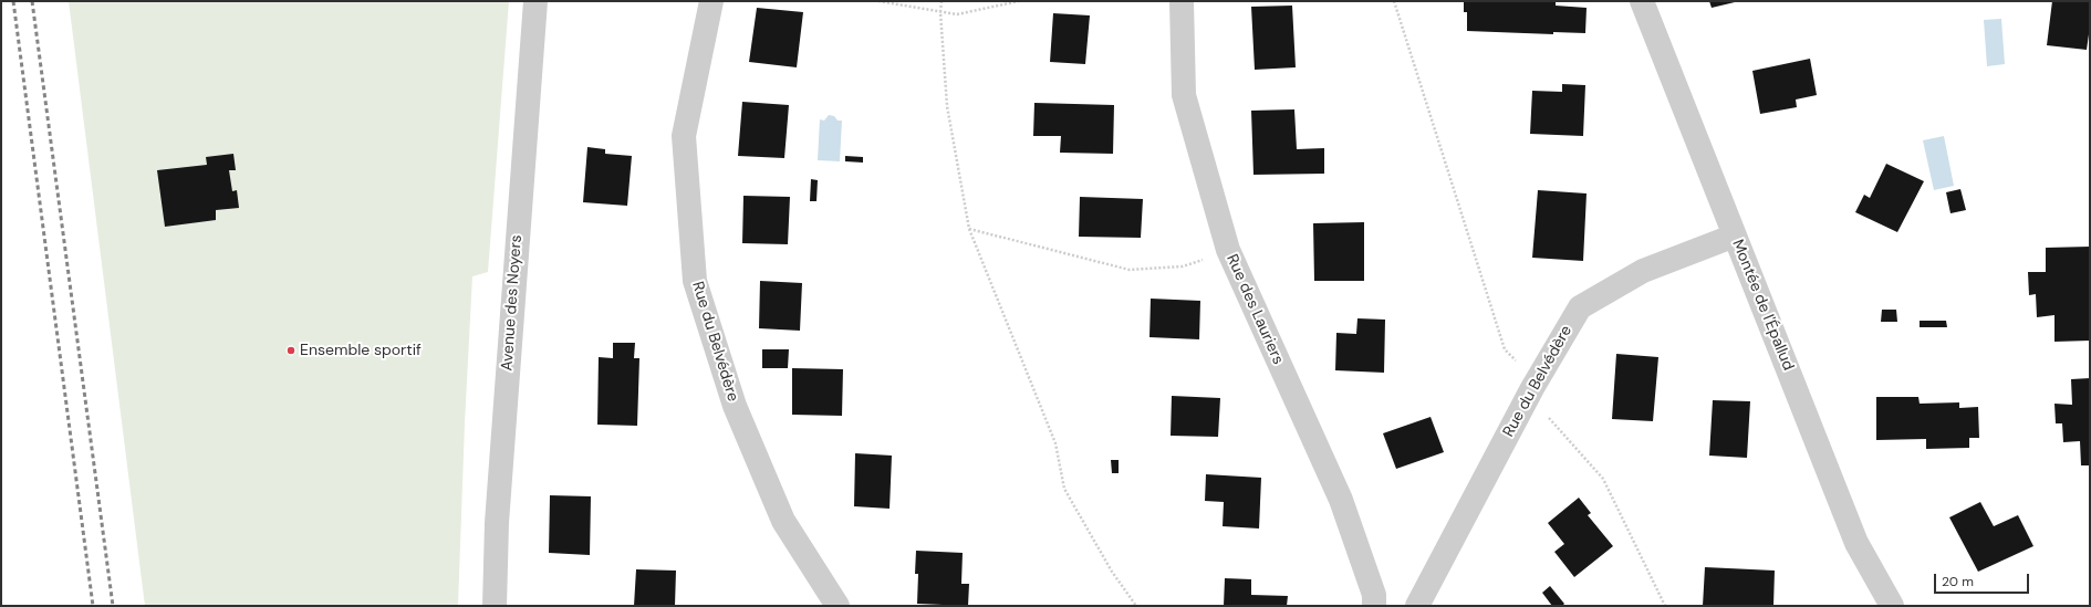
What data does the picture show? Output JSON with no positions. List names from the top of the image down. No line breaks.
{"streets":{"street":["Avenue des Noyers","Montée de l'Épallud","Rue des Lauriers","Rue du Belvédère"]},"crossings":[["Montée de l'Épallud","Rue du Belvédère"]],"places":["Ensemble sportif"],"scale_bar":"20 m"}
